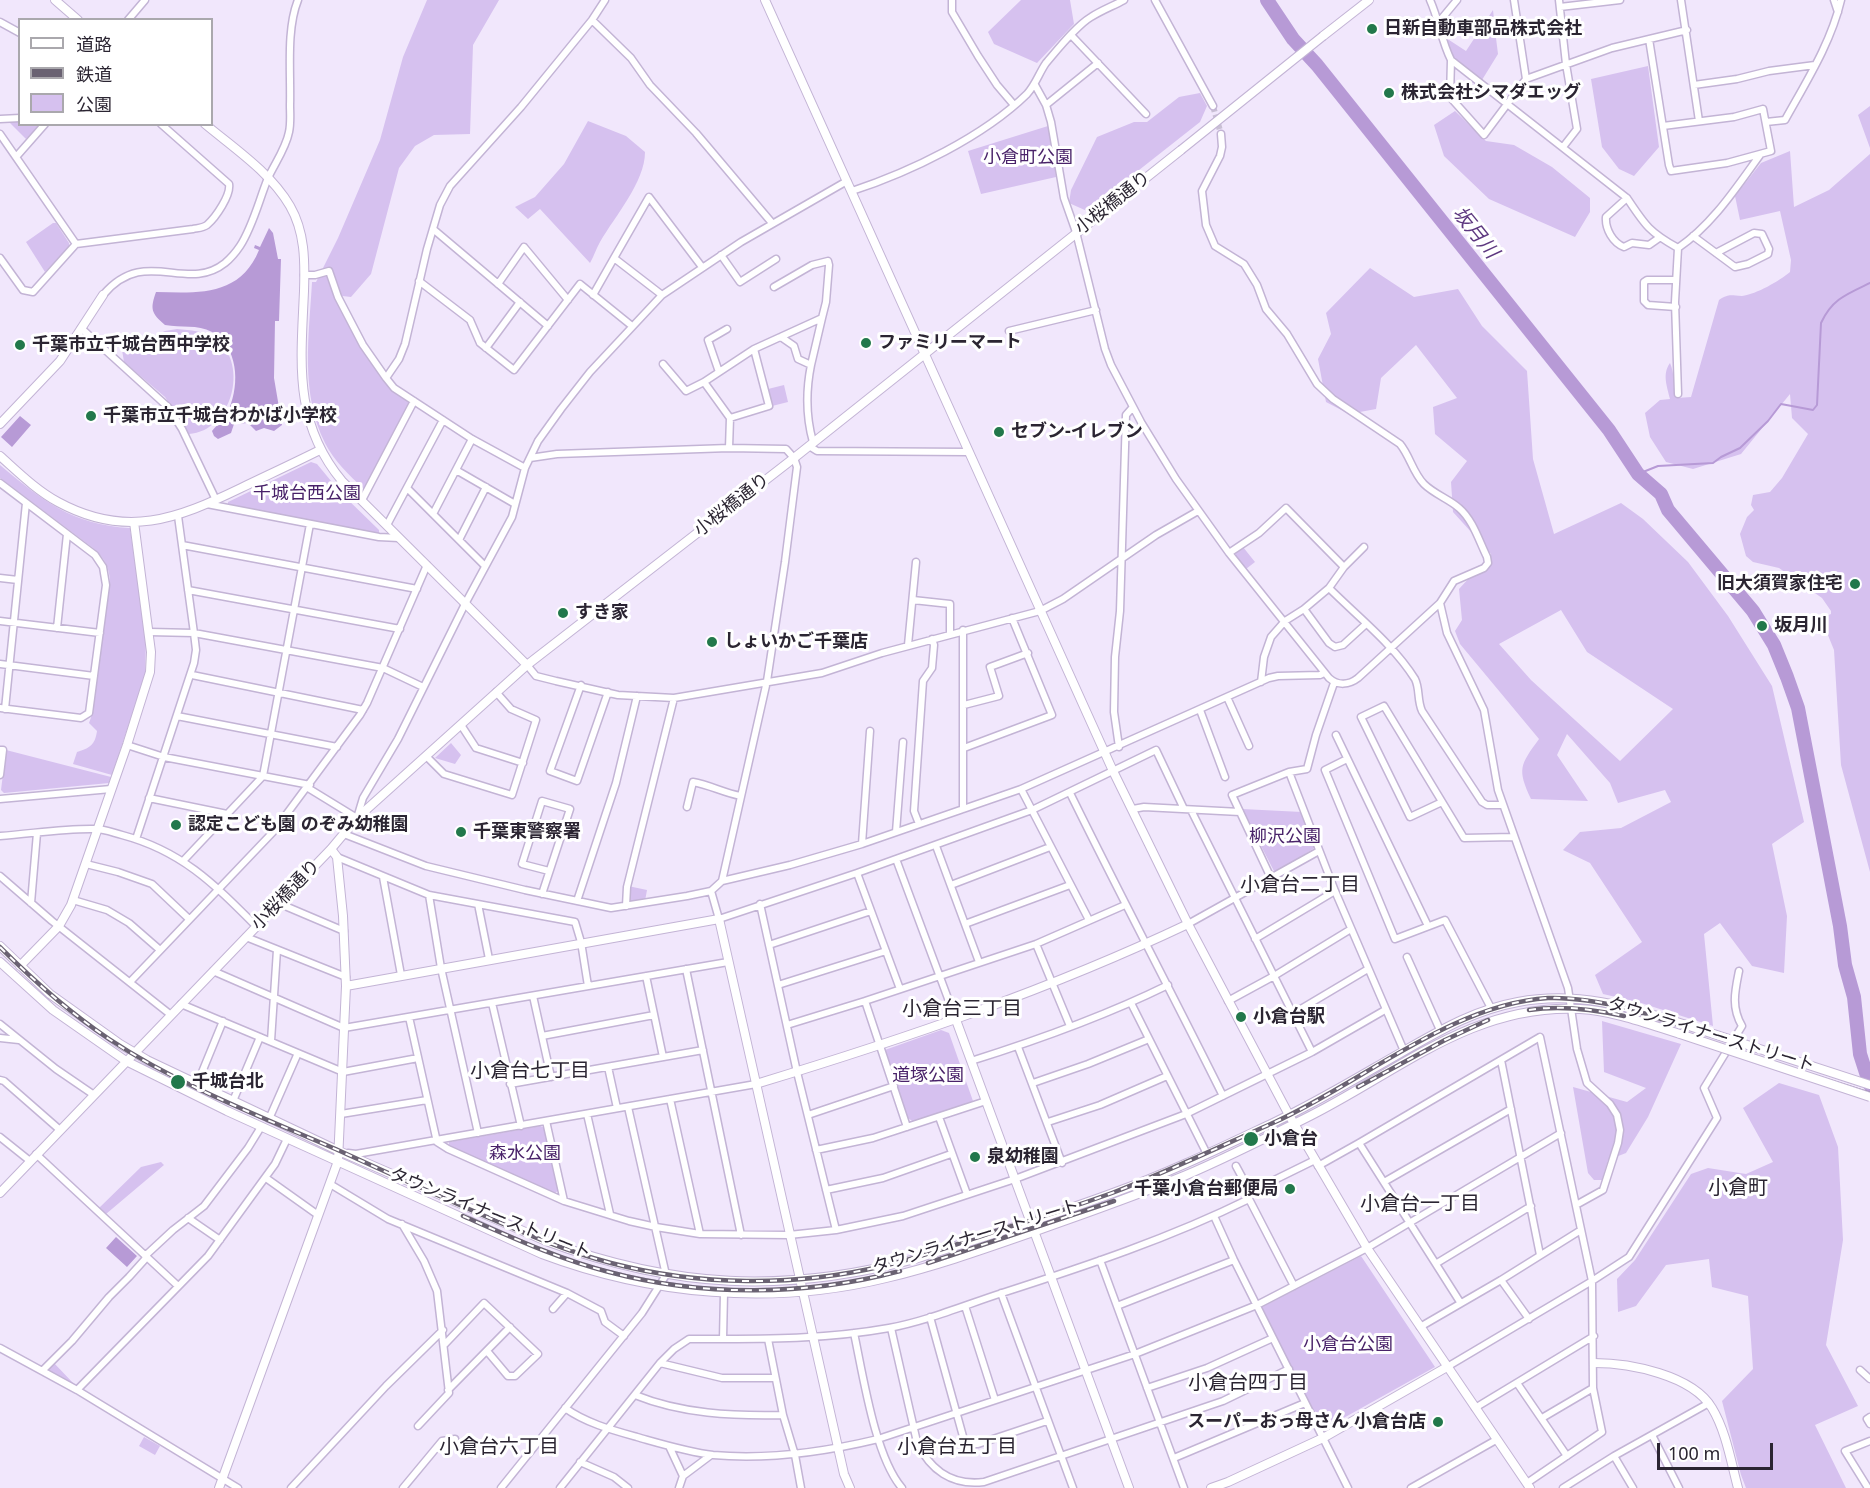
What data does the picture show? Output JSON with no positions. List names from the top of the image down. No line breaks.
{"streets":{"street":["小桜橋通り","タウンライナーストリート"]},"crossings":[["小桜橋通り","タウンライナーストリート"]],"districts":["小倉台二丁目","小倉台三丁目","小倉台七丁目","小倉町","小倉台一丁目","小倉台四丁目","小倉台六丁目","小倉台五丁目"],"water":["坂月川"],"parks":["小倉町公園","千城台西公園","柳沢公園","道塚公園","森水公園","小倉台公園"],"places":["日新自動車部品株式会社","株式会社シマダエッグ","ファミリーマート","千葉市立千城台西中学校","千葉市立千城台わかば小学校","セブン-イレブン","旧大須賀家住宅","すき家","坂月川","しょいかご千葉店","認定こども園 のぞみ幼稚園","千葉東警察署","小倉台駅","千城台北","小倉台","泉幼稚園","千葉小倉台郵便局","スーパーおっ母さん 小倉台店"],"legend":["道路","鉄道","公園"],"scale_bar":"100 m"}
